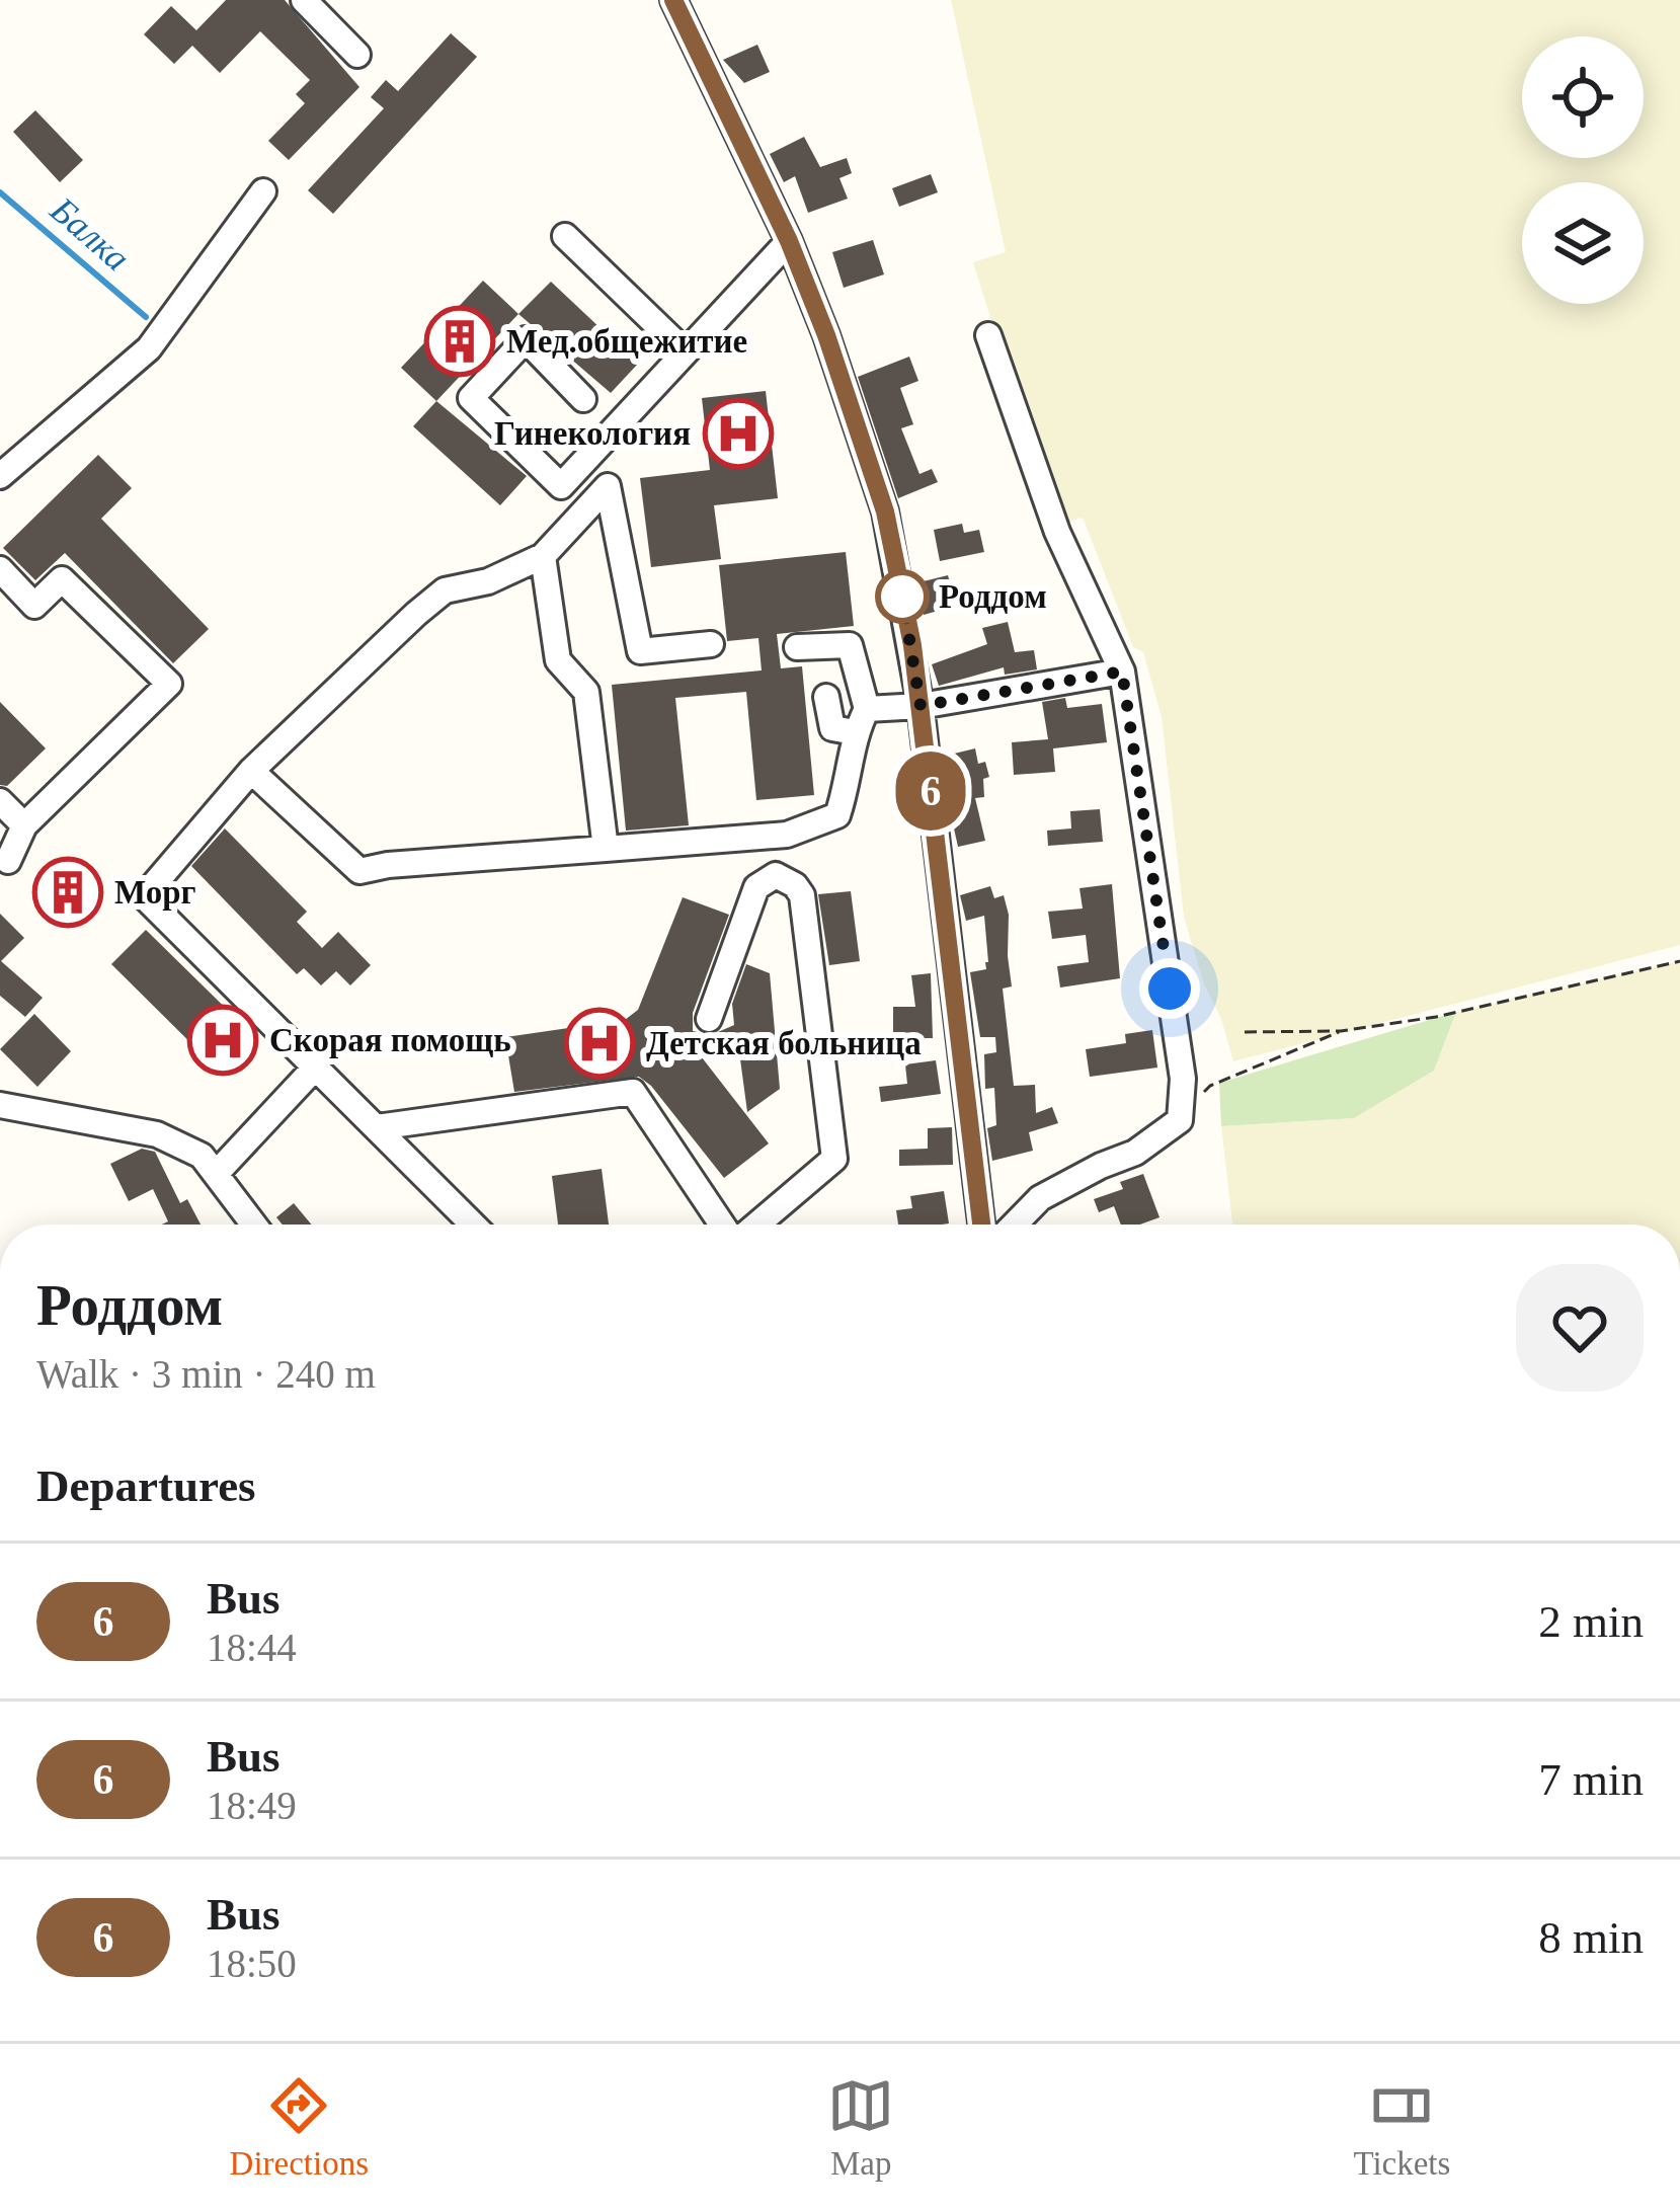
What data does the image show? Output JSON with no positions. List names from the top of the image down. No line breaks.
{"water":["Балка"],"places":{"building":["Мед.общежитие","Морг"],"hospital":["Гинекология","Скорая помощь","Детская больница"],"other":["Роддом"]},"lines":["bus line 6"],"page":{"on_map":"6","heading":[["Роддом","Walk · 3 min · 240 m"],"Departures"],"list":[{"mark":"6","name":"Bus","note":"18:44","value":"2 min"},{"mark":"6","name":"Bus","note":"18:49","value":"7 min"},{"mark":"6","name":"Bus","note":"18:50","value":"8 min"}],"tabs":["Directions","Map","Tickets"]}}
